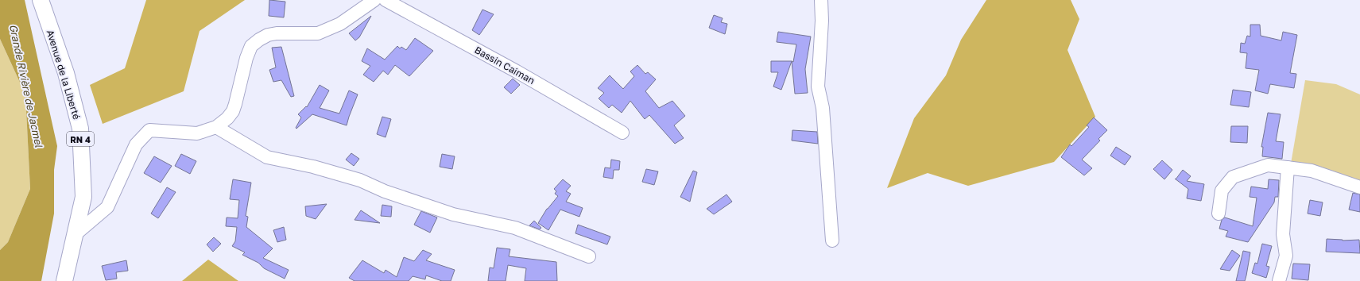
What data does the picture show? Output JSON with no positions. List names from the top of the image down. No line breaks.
{"streets":{"main road":["Avenue de la Liberté","RN 4"],"street":["Bassin Caiman"]},"water":["Grande Rivière de Jacmel"]}
